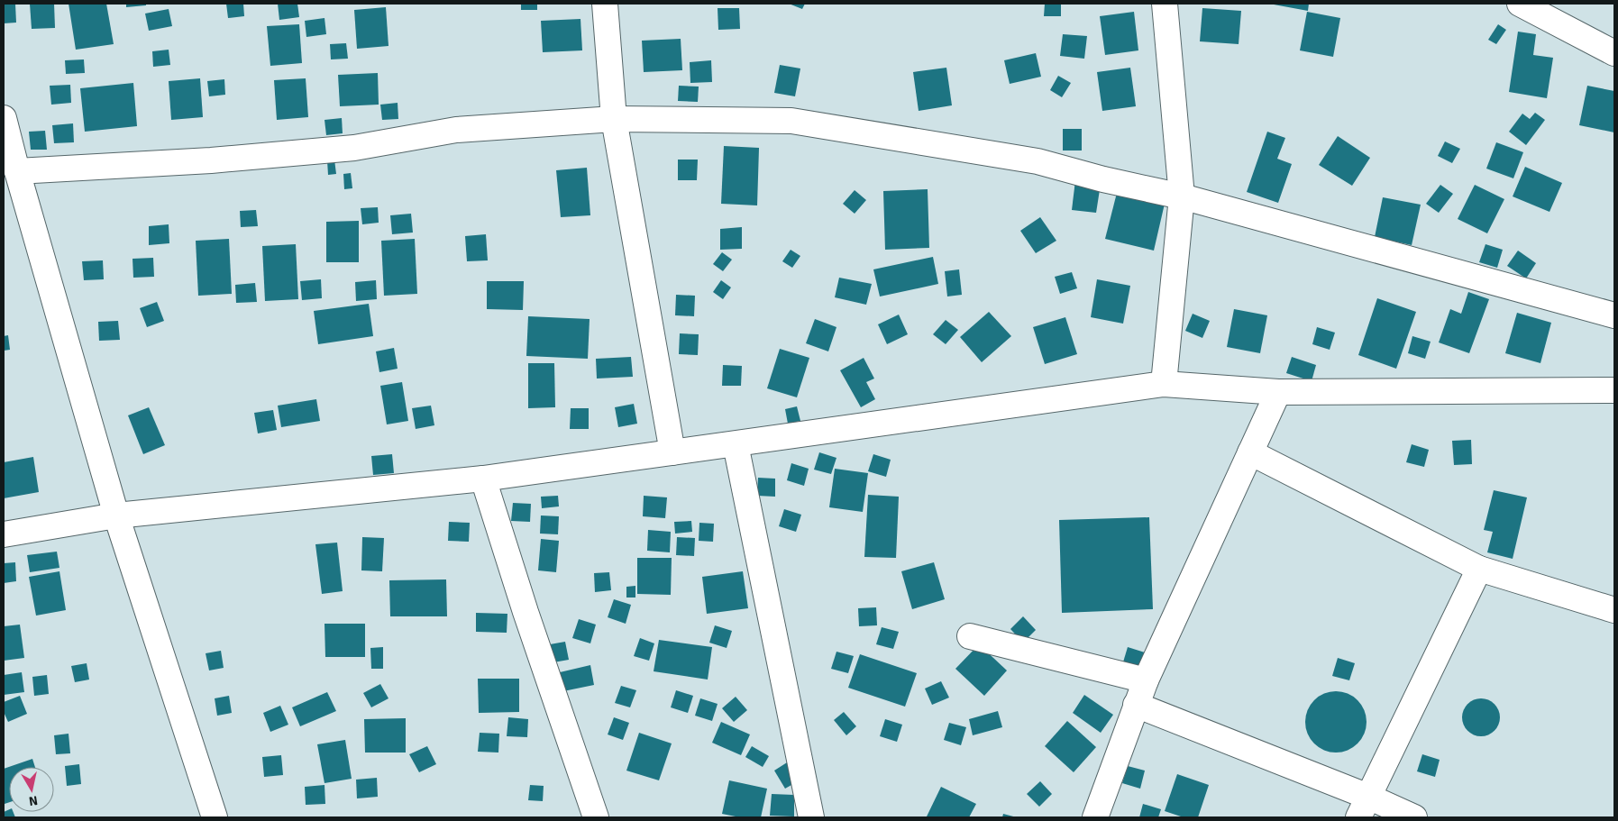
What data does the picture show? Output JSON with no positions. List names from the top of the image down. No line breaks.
{"north":"bottom"}
